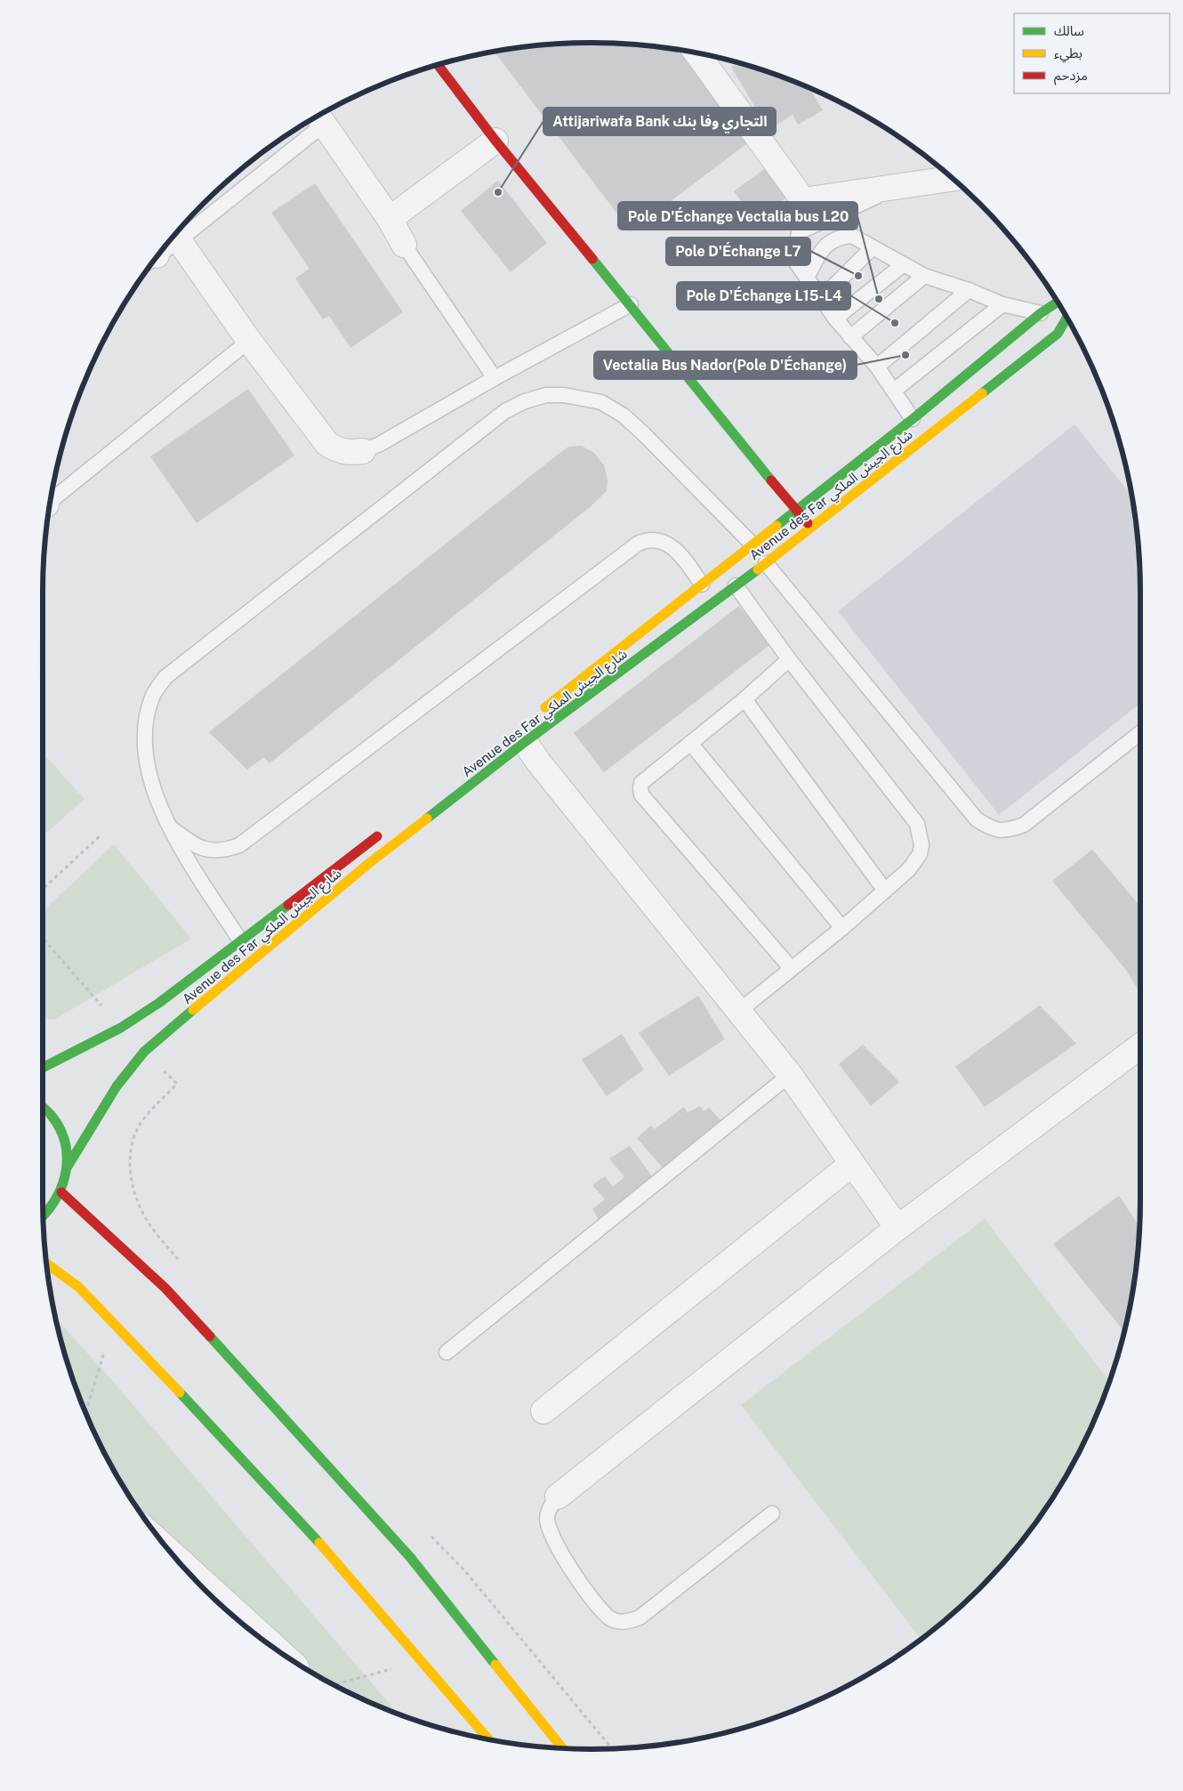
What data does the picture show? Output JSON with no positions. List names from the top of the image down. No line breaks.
{"streets":{"main road":["Avenue des Far شارع الجيش الملكي"]},"places":["Attijariwafa Bank التجاري وفا بنك","Pole D'Échange L7","Pole D'Échange Vectalia bus L20","Pole D'Échange L15-L4","Vectalia Bus Nador(Pole D'Échange)"],"legend":["سالك","بطيء","مزدحم"]}
